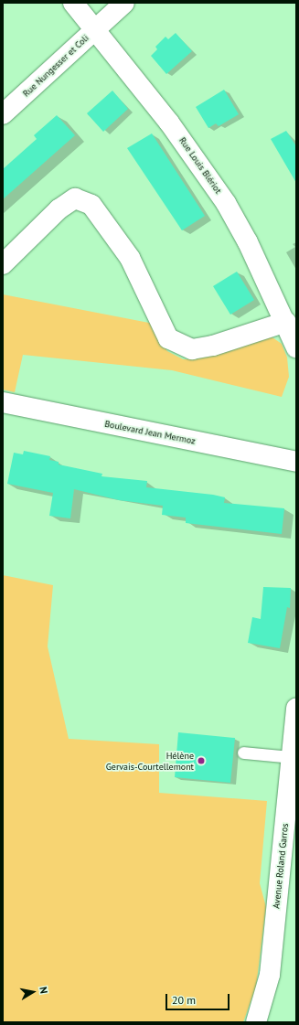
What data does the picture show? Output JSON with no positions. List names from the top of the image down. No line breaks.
{"streets":{"street":["Rue Nungesser et Coli","Rue Louis Blériot","Boulevard Jean Mermoz","Avenue Roland Garros"]},"crossings":[["Rue Nungesser et Coli","Rue Louis Blériot"]],"places":["Hélène Gervais-Courtellemont"],"scale_bar":"20 m","north":"right"}
